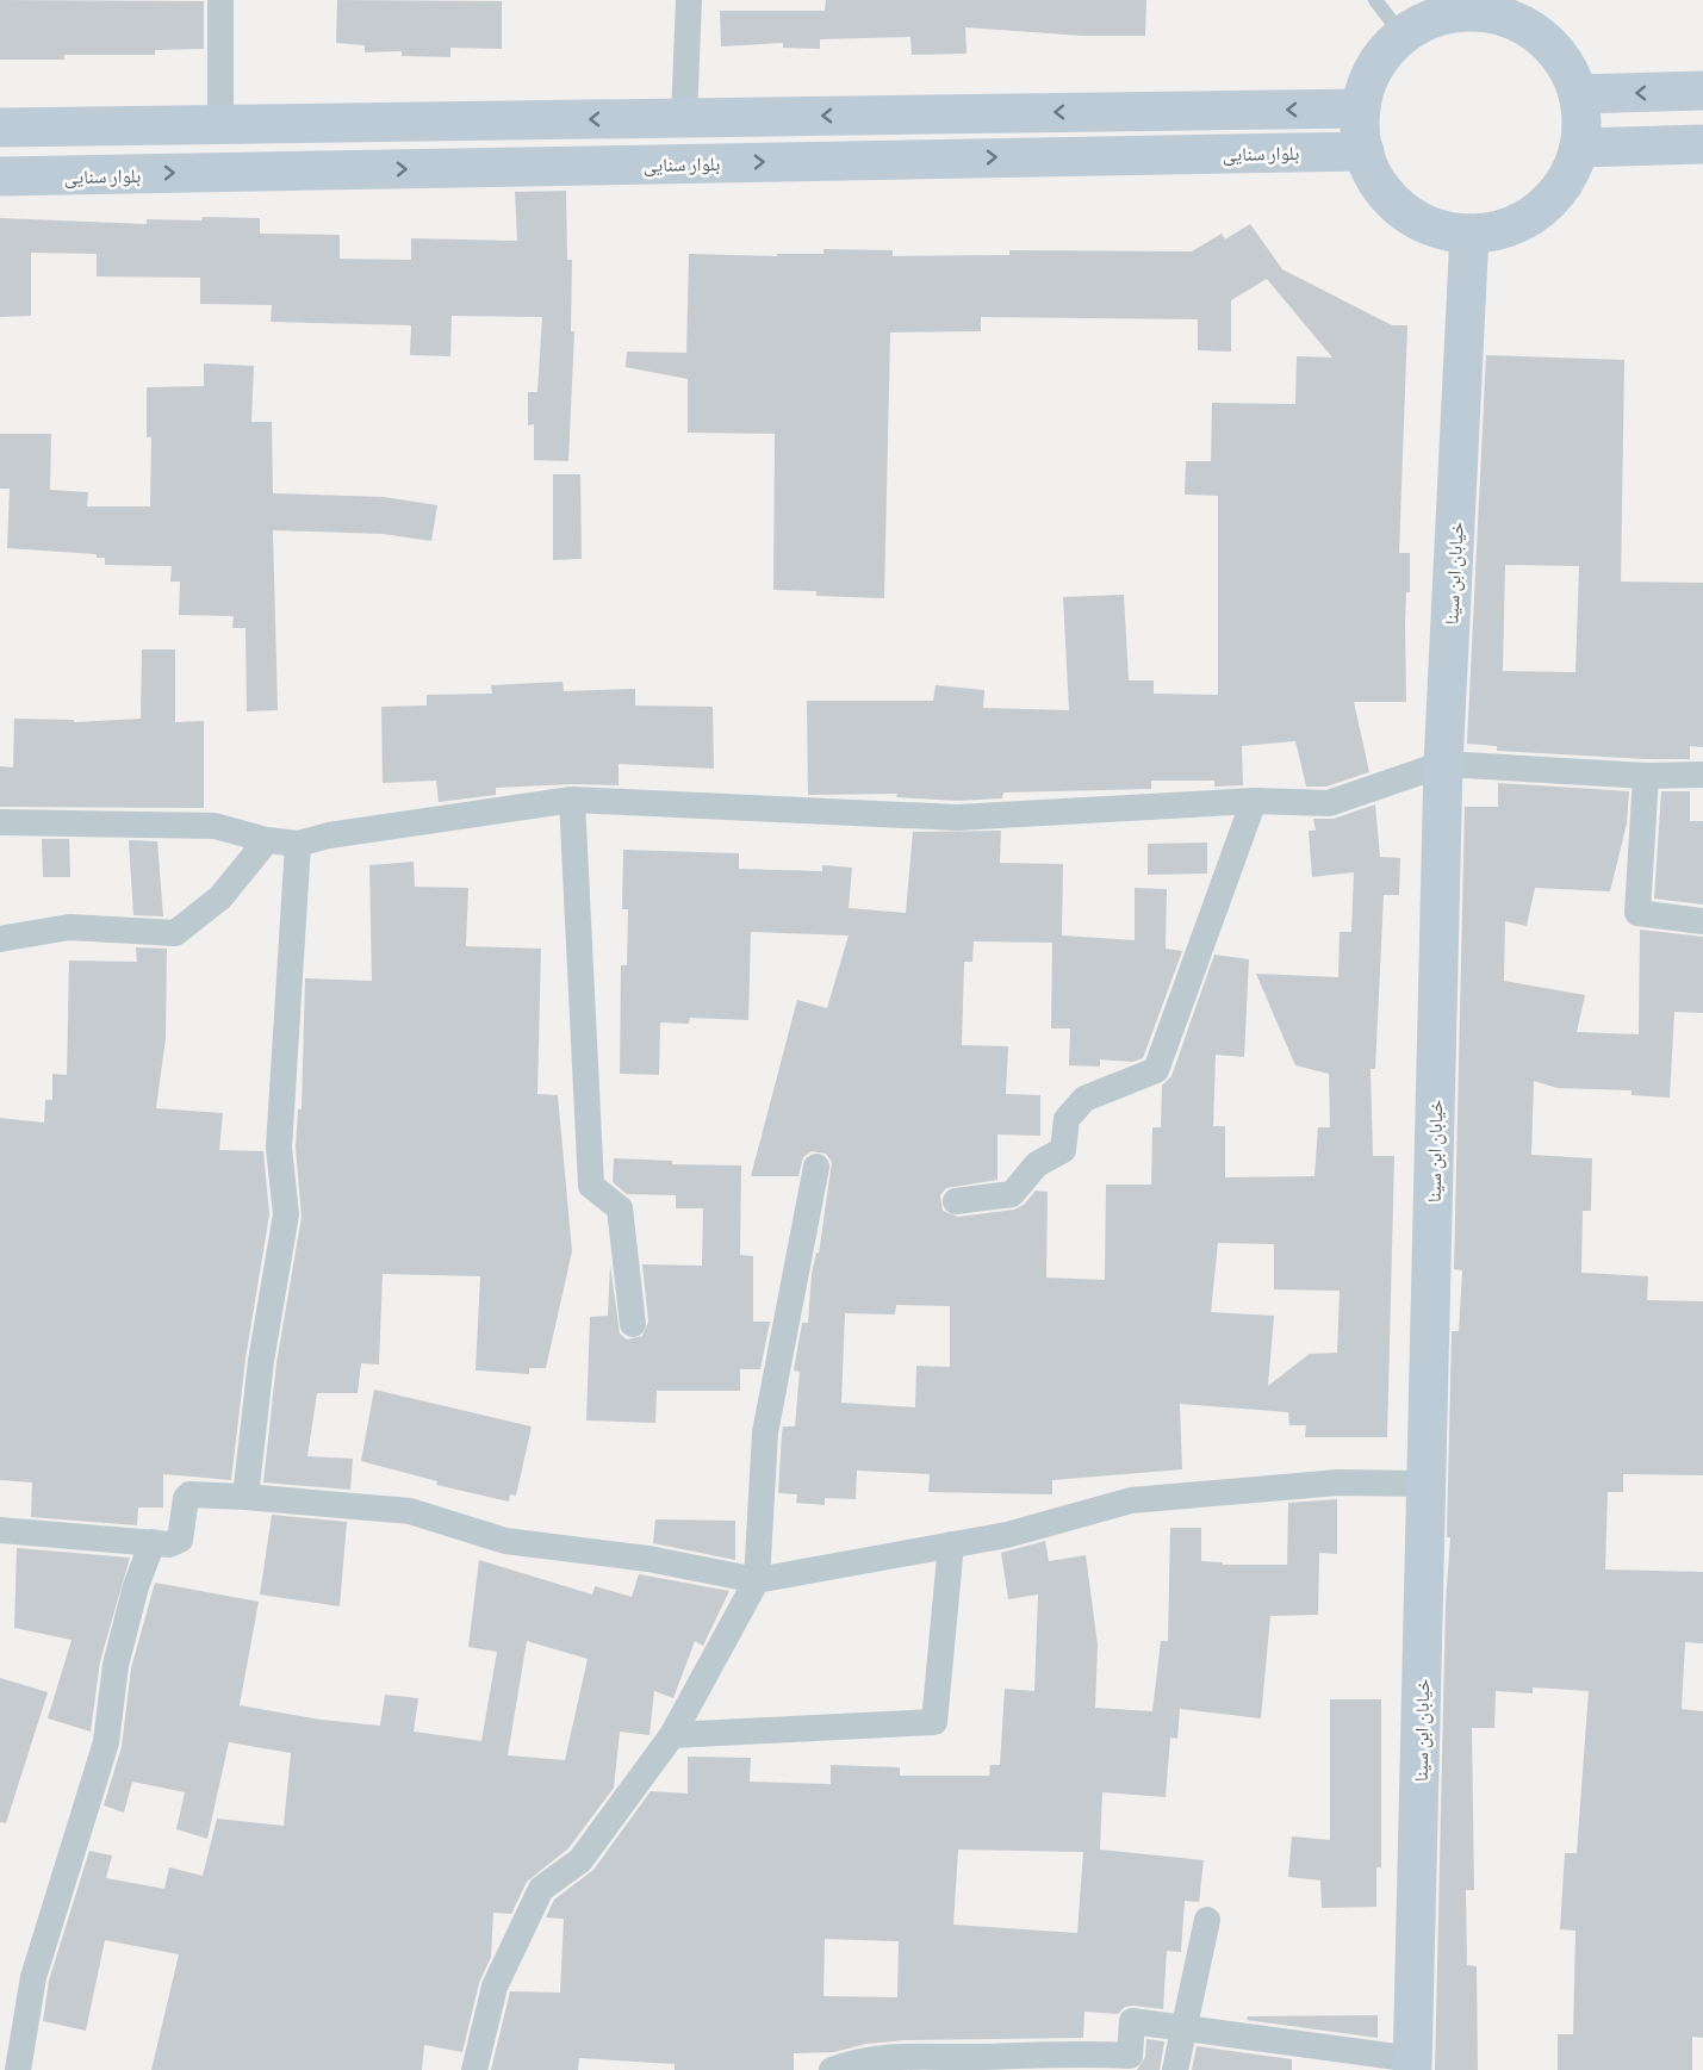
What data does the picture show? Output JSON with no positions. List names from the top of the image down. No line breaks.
{"streets":{"main road":["بلوار سنایی","خیابان ابن سینا"]},"crossings":[["بلوار سنایی","خیابان ابن سینا"]]}
